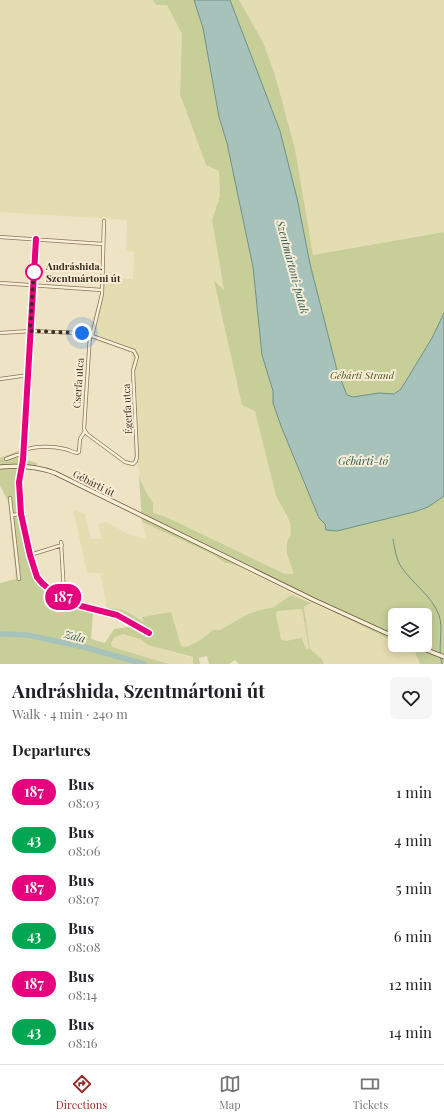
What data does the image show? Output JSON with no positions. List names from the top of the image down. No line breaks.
{"streets":{"main road":["Gébárti út"],"street":["Cserfa utca","Égerfa utca"]},"crossings":[["Cserfa utca","Égerfa utca"]],"water":["Szentmártoni-patak","Gébárti-tó","Zala"],"parks":["Gébárti Strand"],"places":["Andráshida, Szentmártoni út"],"lines":["bus line 187"],"page":{"on_map":"187","heading":[["Andráshida, Szentmártoni út","Walk · 4 min · 240 m"],"Departures"],"list":[{"mark":"187","name":"Bus","note":"08:03","value":"1 min"},{"mark":"43","name":"Bus","note":"08:06","value":"4 min"},{"mark":"187","name":"Bus","note":"08:07","value":"5 min"},{"mark":"43","name":"Bus","note":"08:08","value":"6 min"},{"mark":"187","name":"Bus","note":"08:14","value":"12 min"},{"mark":"43","name":"Bus","note":"08:16","value":"14 min"}],"tabs":["Directions","Map","Tickets"]}}
